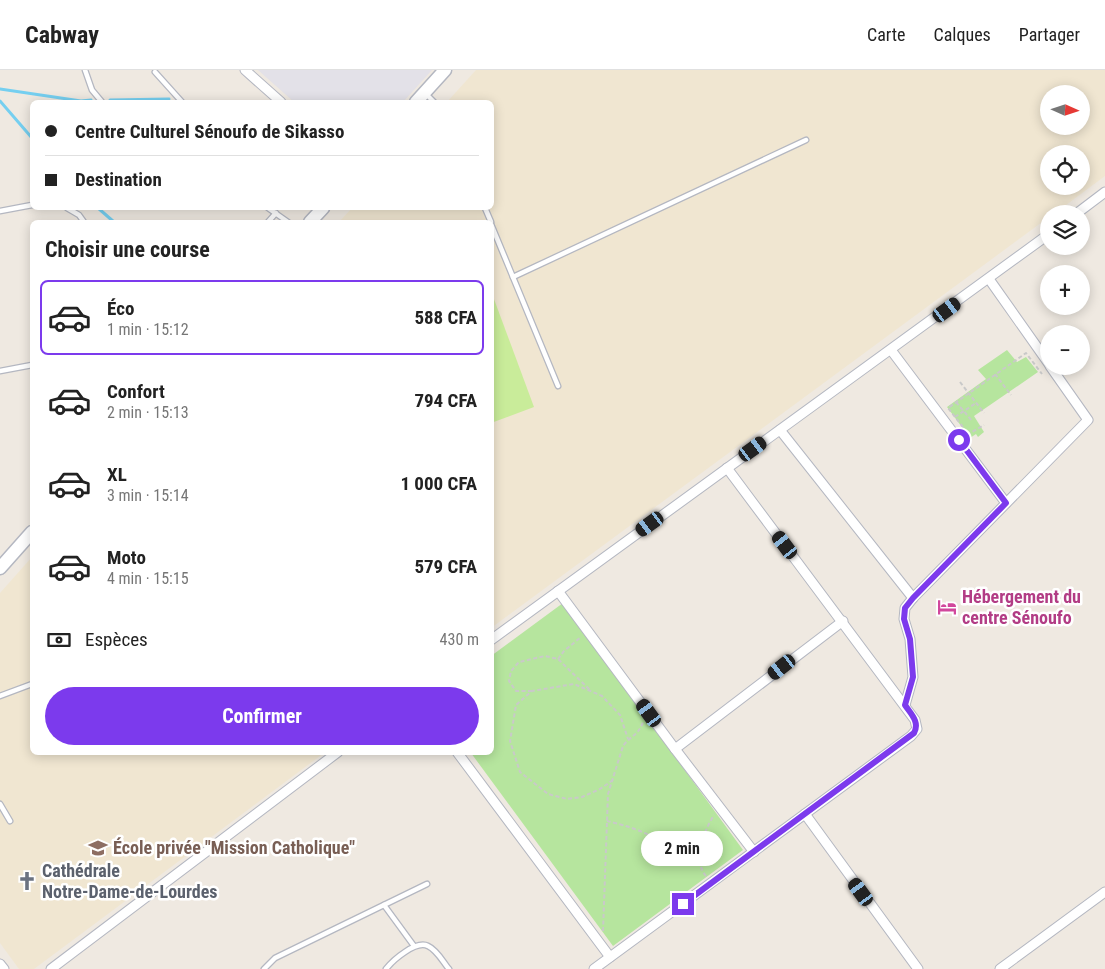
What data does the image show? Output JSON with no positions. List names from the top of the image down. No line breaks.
{"places":{"hotel":["Hébergement du centre Sénoufo"],"school or university":["École privée \"Mission Catholique\""],"church":["Cathédrale Notre-Dame-de-Lourdes"]},"north":"right","page":{"header":"Cabway","nav":["Carte","Calques","Partager"],"map_buttons":["+","−"],"banner":["Centre Culturel Sénoufo de Sikasso","Destination"],"heading":"Choisir une course","list":[{"name":"Éco","note":"1 min · 15:12","value":"588 CFA"},{"name":"Confort","note":"2 min · 15:13","value":"794 CFA"},{"name":"XL","note":"3 min · 15:14","value":"1 000 CFA"},{"name":"Moto","note":"4 min · 15:15","value":"579 CFA"}],"pay":["Espèces","430 m"],"buttons":"Confirmer","bubble":"2 min"}}
